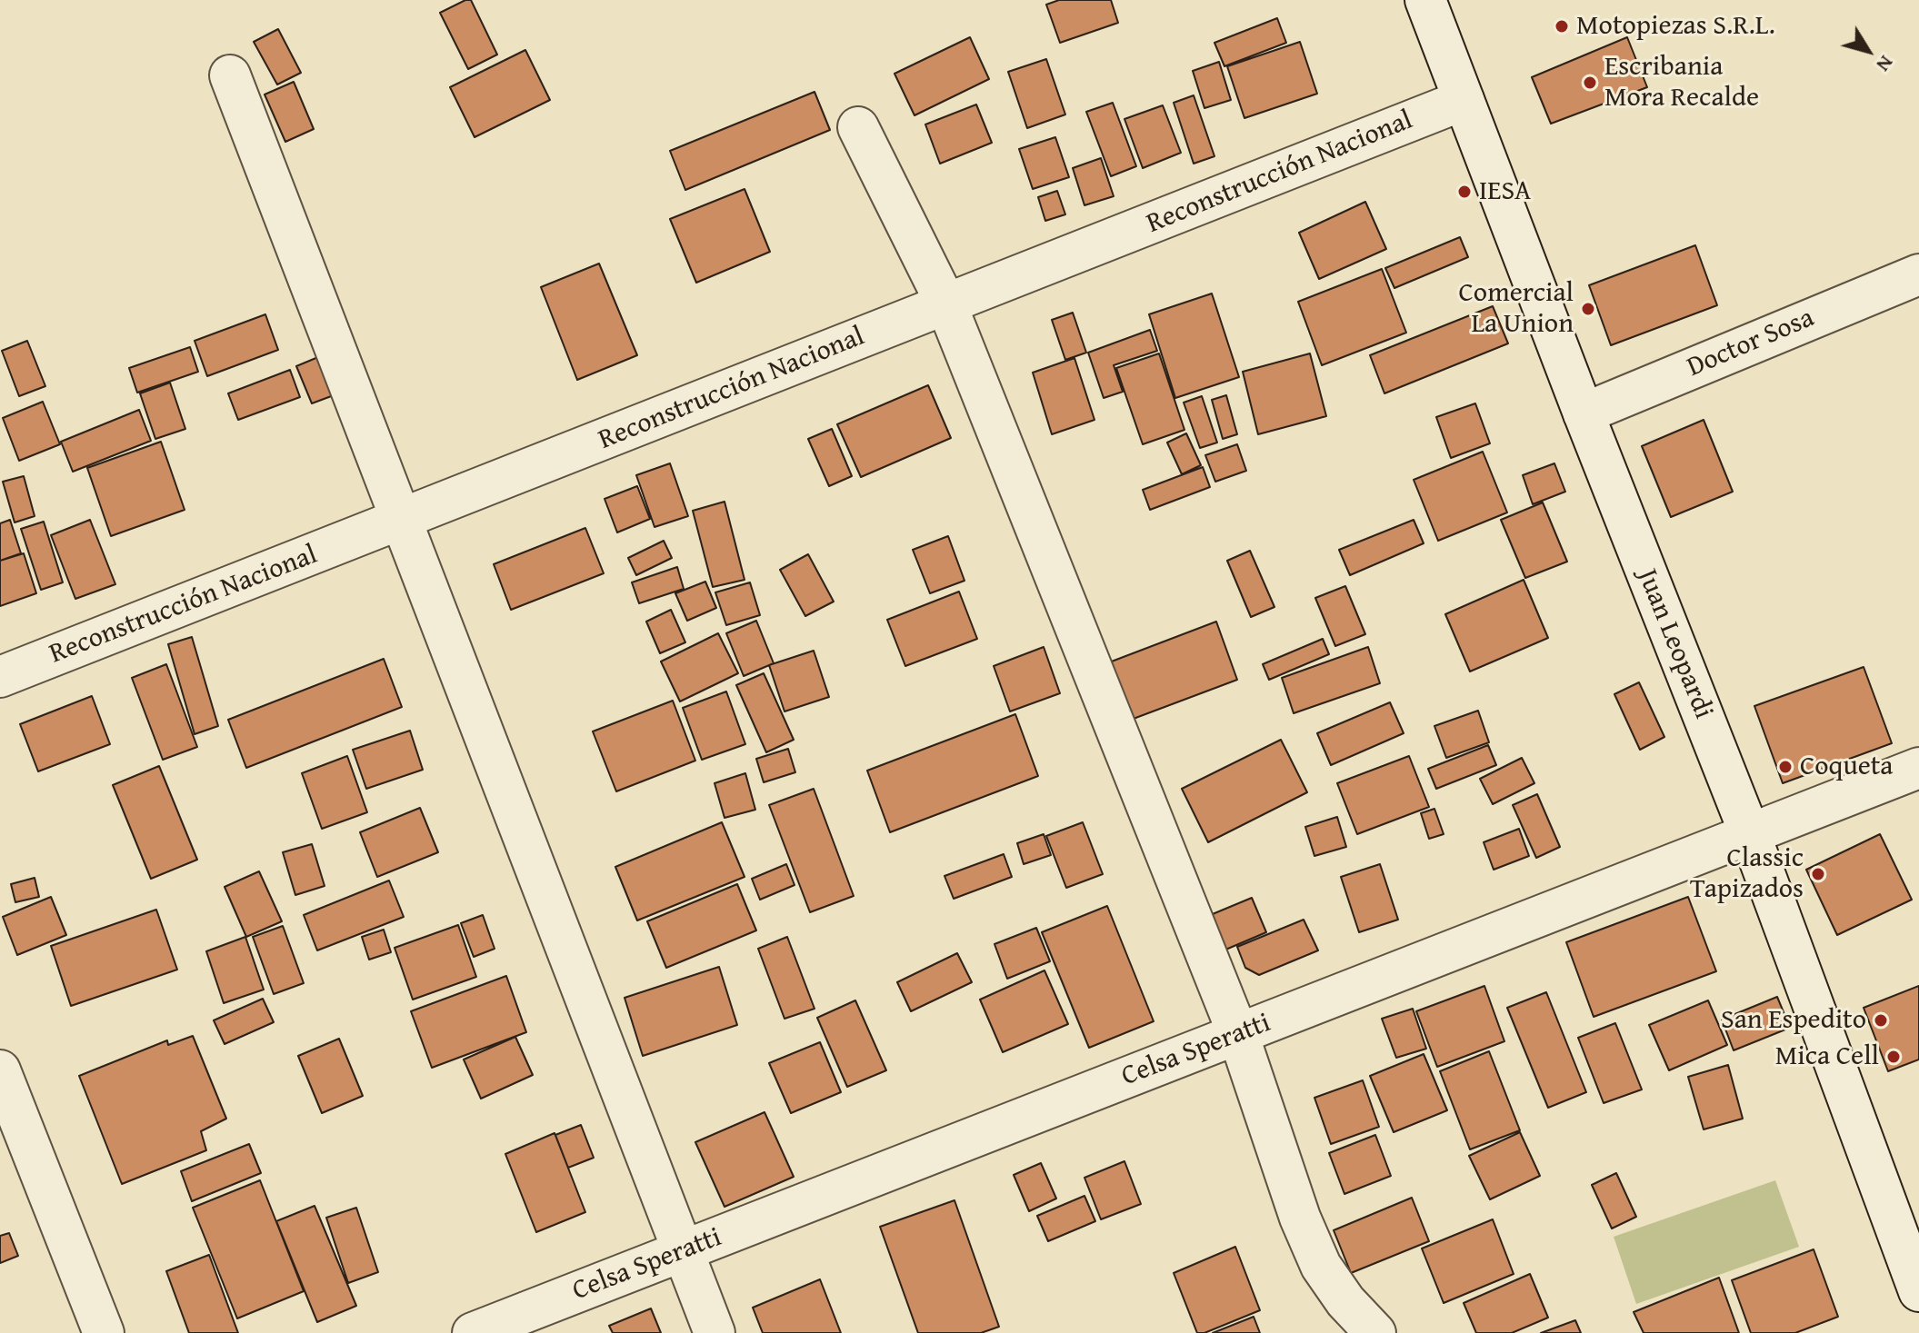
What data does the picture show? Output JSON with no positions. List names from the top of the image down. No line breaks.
{"streets":{"street":["Reconstrucción Nacional","Doctor Sosa","Juan Leopardi","Celsa Speratti"]},"crossings":[["Reconstrucción Nacional","Juan Leopardi"],["Doctor Sosa","Juan Leopardi"],["Juan Leopardi","Celsa Speratti"]],"places":["Motopiezas S.R.L.","Escribania Mora Recalde","IESA","Comercial La Union","Coqueta","Classic Tapizados","San Espedito","Mica Cell"],"north":"bottom right"}
